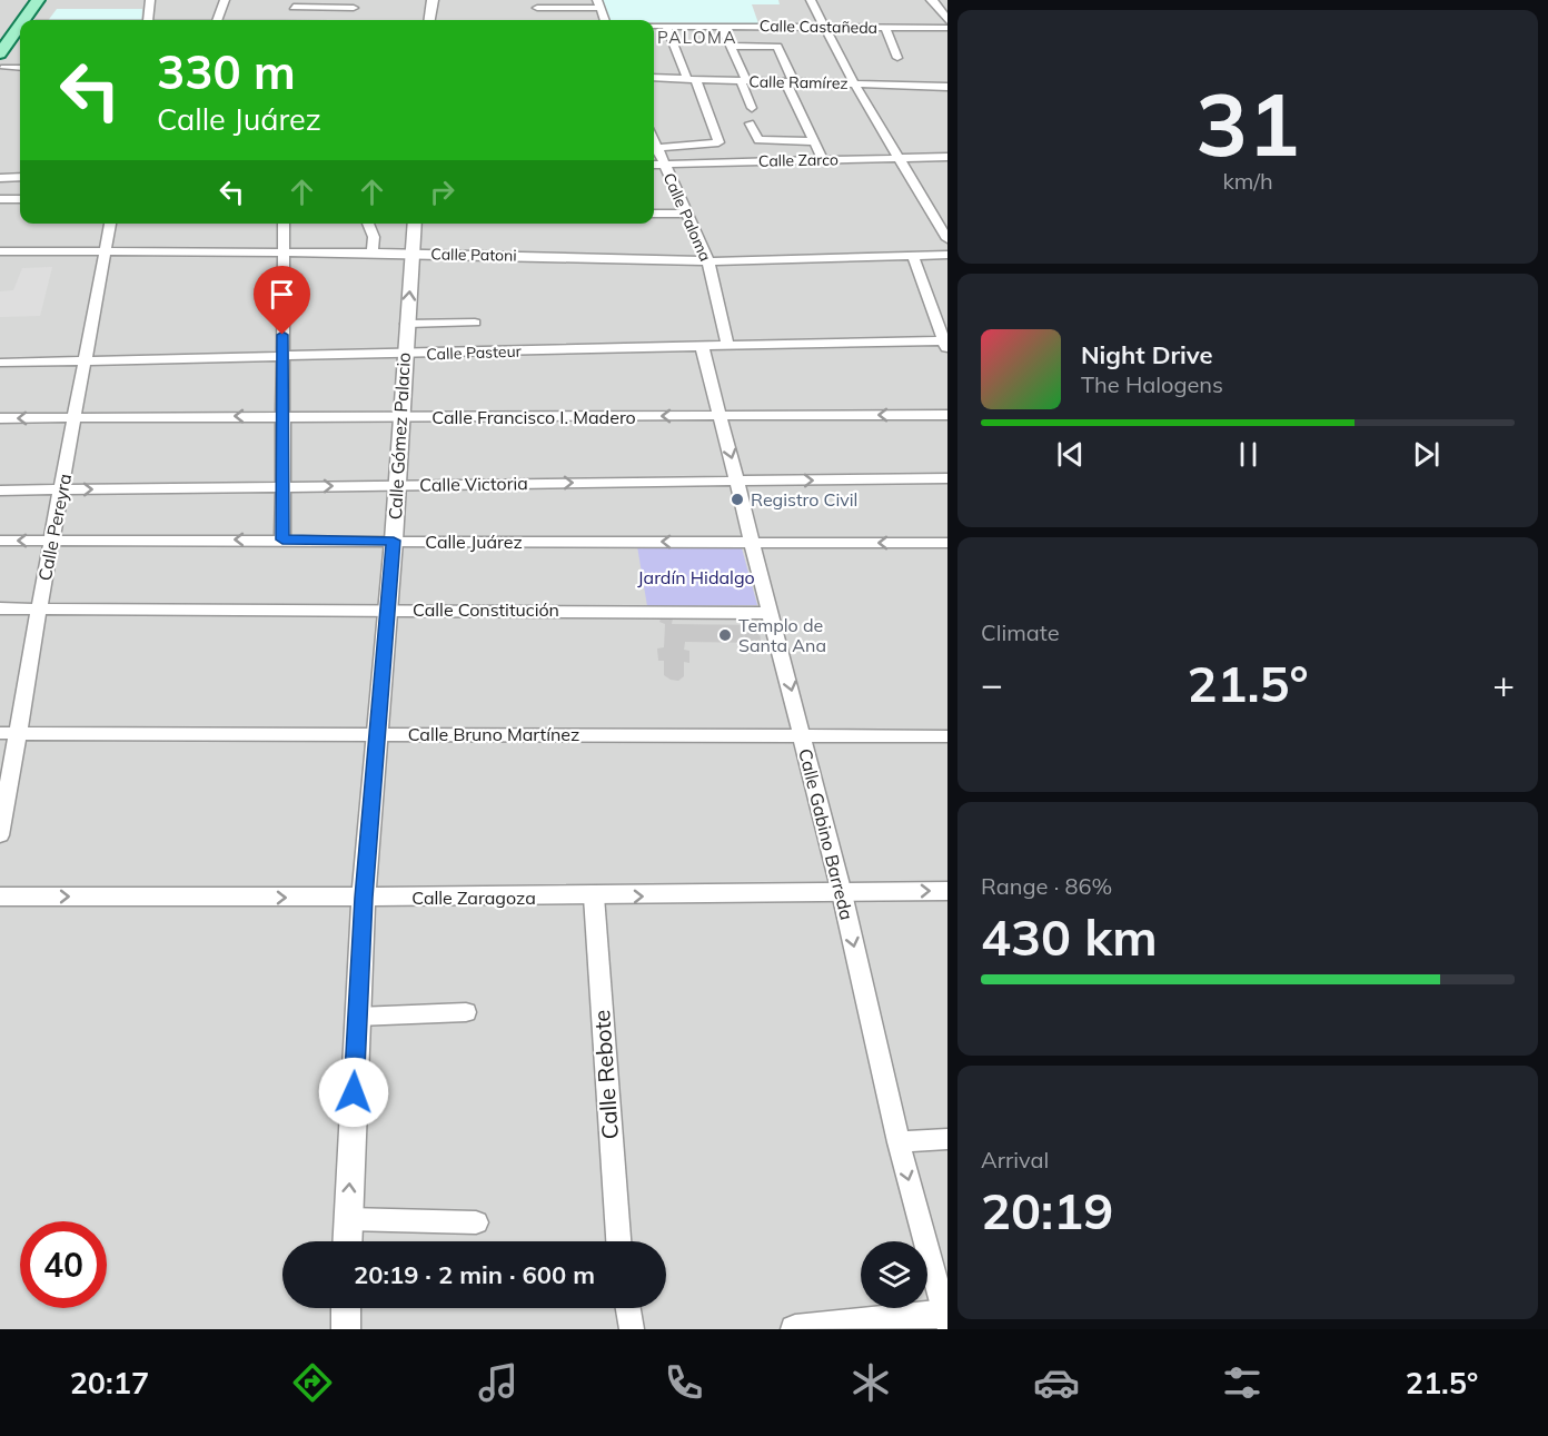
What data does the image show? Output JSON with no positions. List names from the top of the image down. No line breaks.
{"streets":{"street":["Calle Castañeda","Calle Ramírez","Calle Zarco","Calle Paloma","Calle Patoni","Calle Pasteur","Calle Francisco I. Madero","Calle Gómez Palacio","Calle Victoria","Calle Pereyra","Calle Juárez","Calle Constitución","Calle Bruno Martínez","Calle Gabino Barreda","Calle Zaragoza","Calle Rebote"]},"crossings":[["Calle Zarco","Calle Paloma"],["Calle Paloma","Calle Patoni"],["Calle Paloma","Calle Pasteur"],["Calle Patoni","Calle Gómez Palacio"],["Calle Patoni","Calle Pereyra"],["Calle Pasteur","Calle Gómez Palacio"],["Calle Pasteur","Calle Pereyra"],["Calle Pasteur","Calle Gabino Barreda"],["Calle Francisco I. Madero","Calle Gómez Palacio"],["Calle Francisco I. Madero","Calle Pereyra"],["Calle Francisco I. Madero","Calle Gabino Barreda"],["Calle Gómez Palacio","Calle Victoria"],["Calle Gómez Palacio","Calle Juárez"],["Calle Gómez Palacio","Calle Constitución"],["Calle Gómez Palacio","Calle Bruno Martínez"],["Calle Gómez Palacio","Calle Zaragoza"],["Calle Victoria","Calle Pereyra"],["Calle Victoria","Calle Gabino Barreda"],["Calle Pereyra","Calle Juárez"],["Calle Pereyra","Calle Constitución"],["Calle Pereyra","Calle Bruno Martínez"],["Calle Juárez","Calle Gabino Barreda"],["Calle Constitución","Calle Gabino Barreda"],["Calle Bruno Martínez","Calle Gabino Barreda"],["Calle Gabino Barreda","Calle Zaragoza"],["Calle Zaragoza","Calle Rebote"]],"one_way":["Calle Francisco I. Madero","Calle Victoria","Calle Juárez","Calle Gabino Barreda","Calle Zaragoza"],"districts":["PALOMA"],"parks":["Jardín Hidalgo"],"places":["Registro Civil","Templo de Santa Ana"],"page":{"tile":[["31","km/h"],"Climate",["Range · 86%","430 km"],["Arrival","20:19"]],"turn":["330 m","Calle Juárez"],"song":["Night Drive","The Halogens"],"heat":["−","21.5°","+"],"limit":"40","trip":"20:19 · 2 min · 600 m","tabs":["20:17","21.5°"]}}
